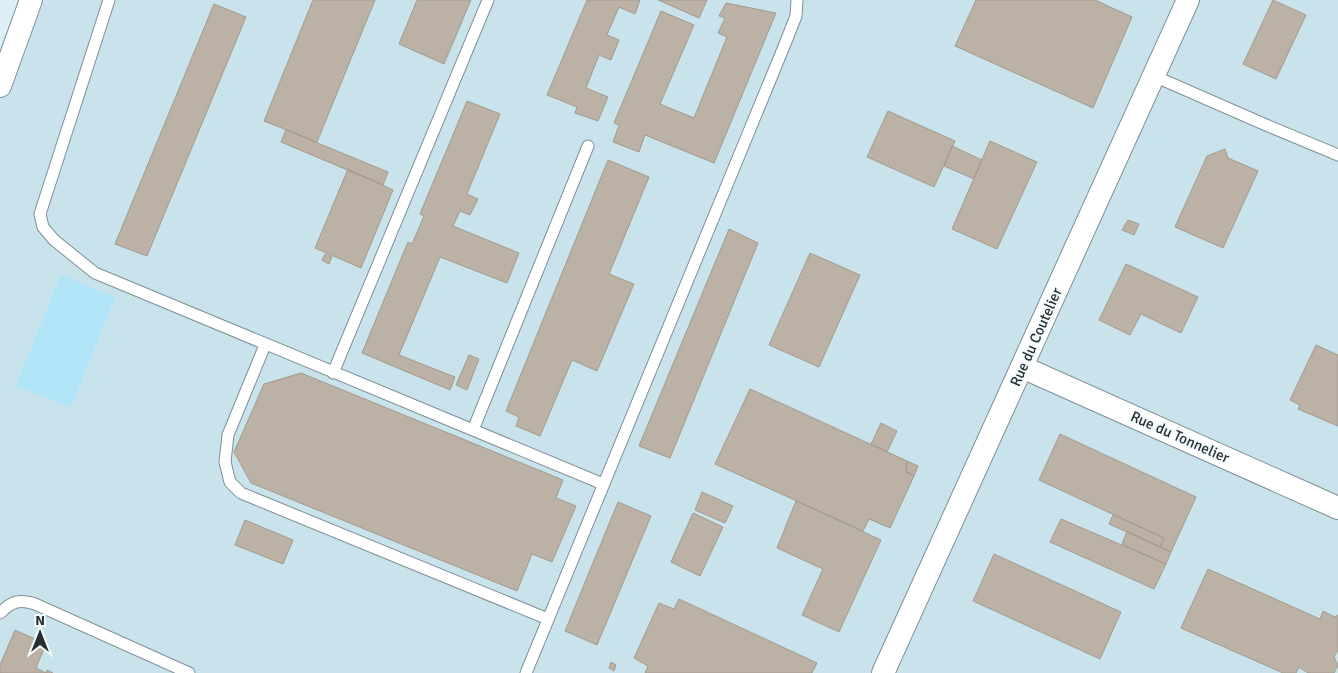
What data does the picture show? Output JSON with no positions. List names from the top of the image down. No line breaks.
{"streets":{"street":["Rue du Coutelier","Rue du Tonnelier"]},"crossings":[["Rue du Coutelier","Rue du Tonnelier"]],"north":"top"}
